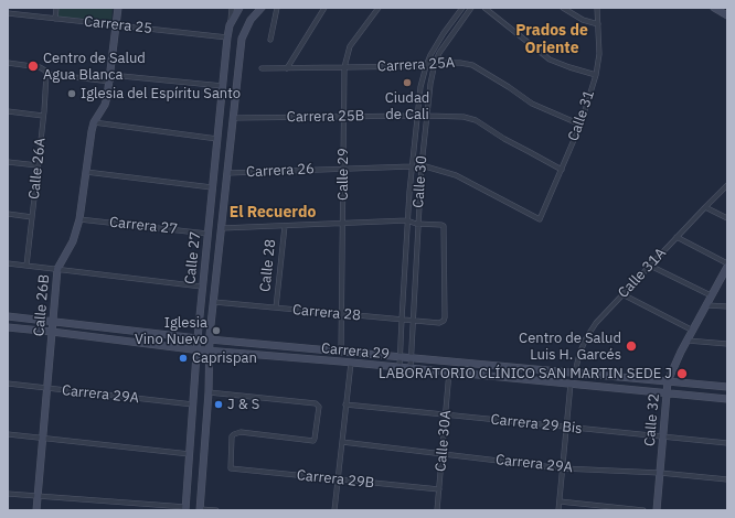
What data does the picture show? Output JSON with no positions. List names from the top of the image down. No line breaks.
{"streets":{"street":["Carrera 25","Carrera 25A","Calle 31","Carrera 25B","Calle 26A","Carrera 26","Calle 29","Calle 30","Carrera 27","Calle 27","Calle 28","Calle 31A","Calle 26B","Carrera 28","Carrera 29","Carrera 29A","Calle 32","Carrera 29 Bis","Calle 30A","Carrera 29B"]},"crossings":[["Carrera 25","Calle 27"],["Carrera 25","Calle 26B"],["Carrera 25A","Calle 31"],["Carrera 25A","Calle 29"],["Carrera 25A","Calle 30"],["Calle 31","Calle 30"],["Carrera 25B","Calle 29"],["Carrera 25B","Calle 30"],["Carrera 25B","Calle 27"],["Carrera 26","Calle 29"],["Carrera 26","Calle 30"],["Carrera 26","Calle 27"],["Calle 29","Carrera 28"],["Calle 29","Carrera 29"],["Calle 30","Carrera 28"],["Calle 30","Carrera 29"],["Carrera 27","Calle 27"],["Carrera 27","Calle 26B"],["Calle 27","Carrera 28"],["Calle 27","Carrera 29"],["Calle 27","Carrera 29A"],["Calle 27","Carrera 29B"],["Calle 28","Carrera 28"],["Calle 31A","Carrera 29"],["Calle 26B","Carrera 29"],["Calle 26B","Carrera 29A"],["Carrera 29","Calle 32"],["Carrera 29","Calle 30A"],["Carrera 29A","Calle 32"],["Carrera 29A","Calle 30A"],["Calle 32","Carrera 29 Bis"],["Carrera 29 Bis","Calle 30A"],["Calle 30A","Carrera 29B"]],"districts":["Prados de Oriente","El Recuerdo"],"places":["Centro de Salud Agua Blanca","Ciudad de Cali","Iglesia del Espíritu Santo","Iglesia Vino Nuevo","Centro de Salud Luis H. Garcés","Caprispan","LABORATORIO CLÍNICO SAN MARTIN SEDE J","J & S"]}
